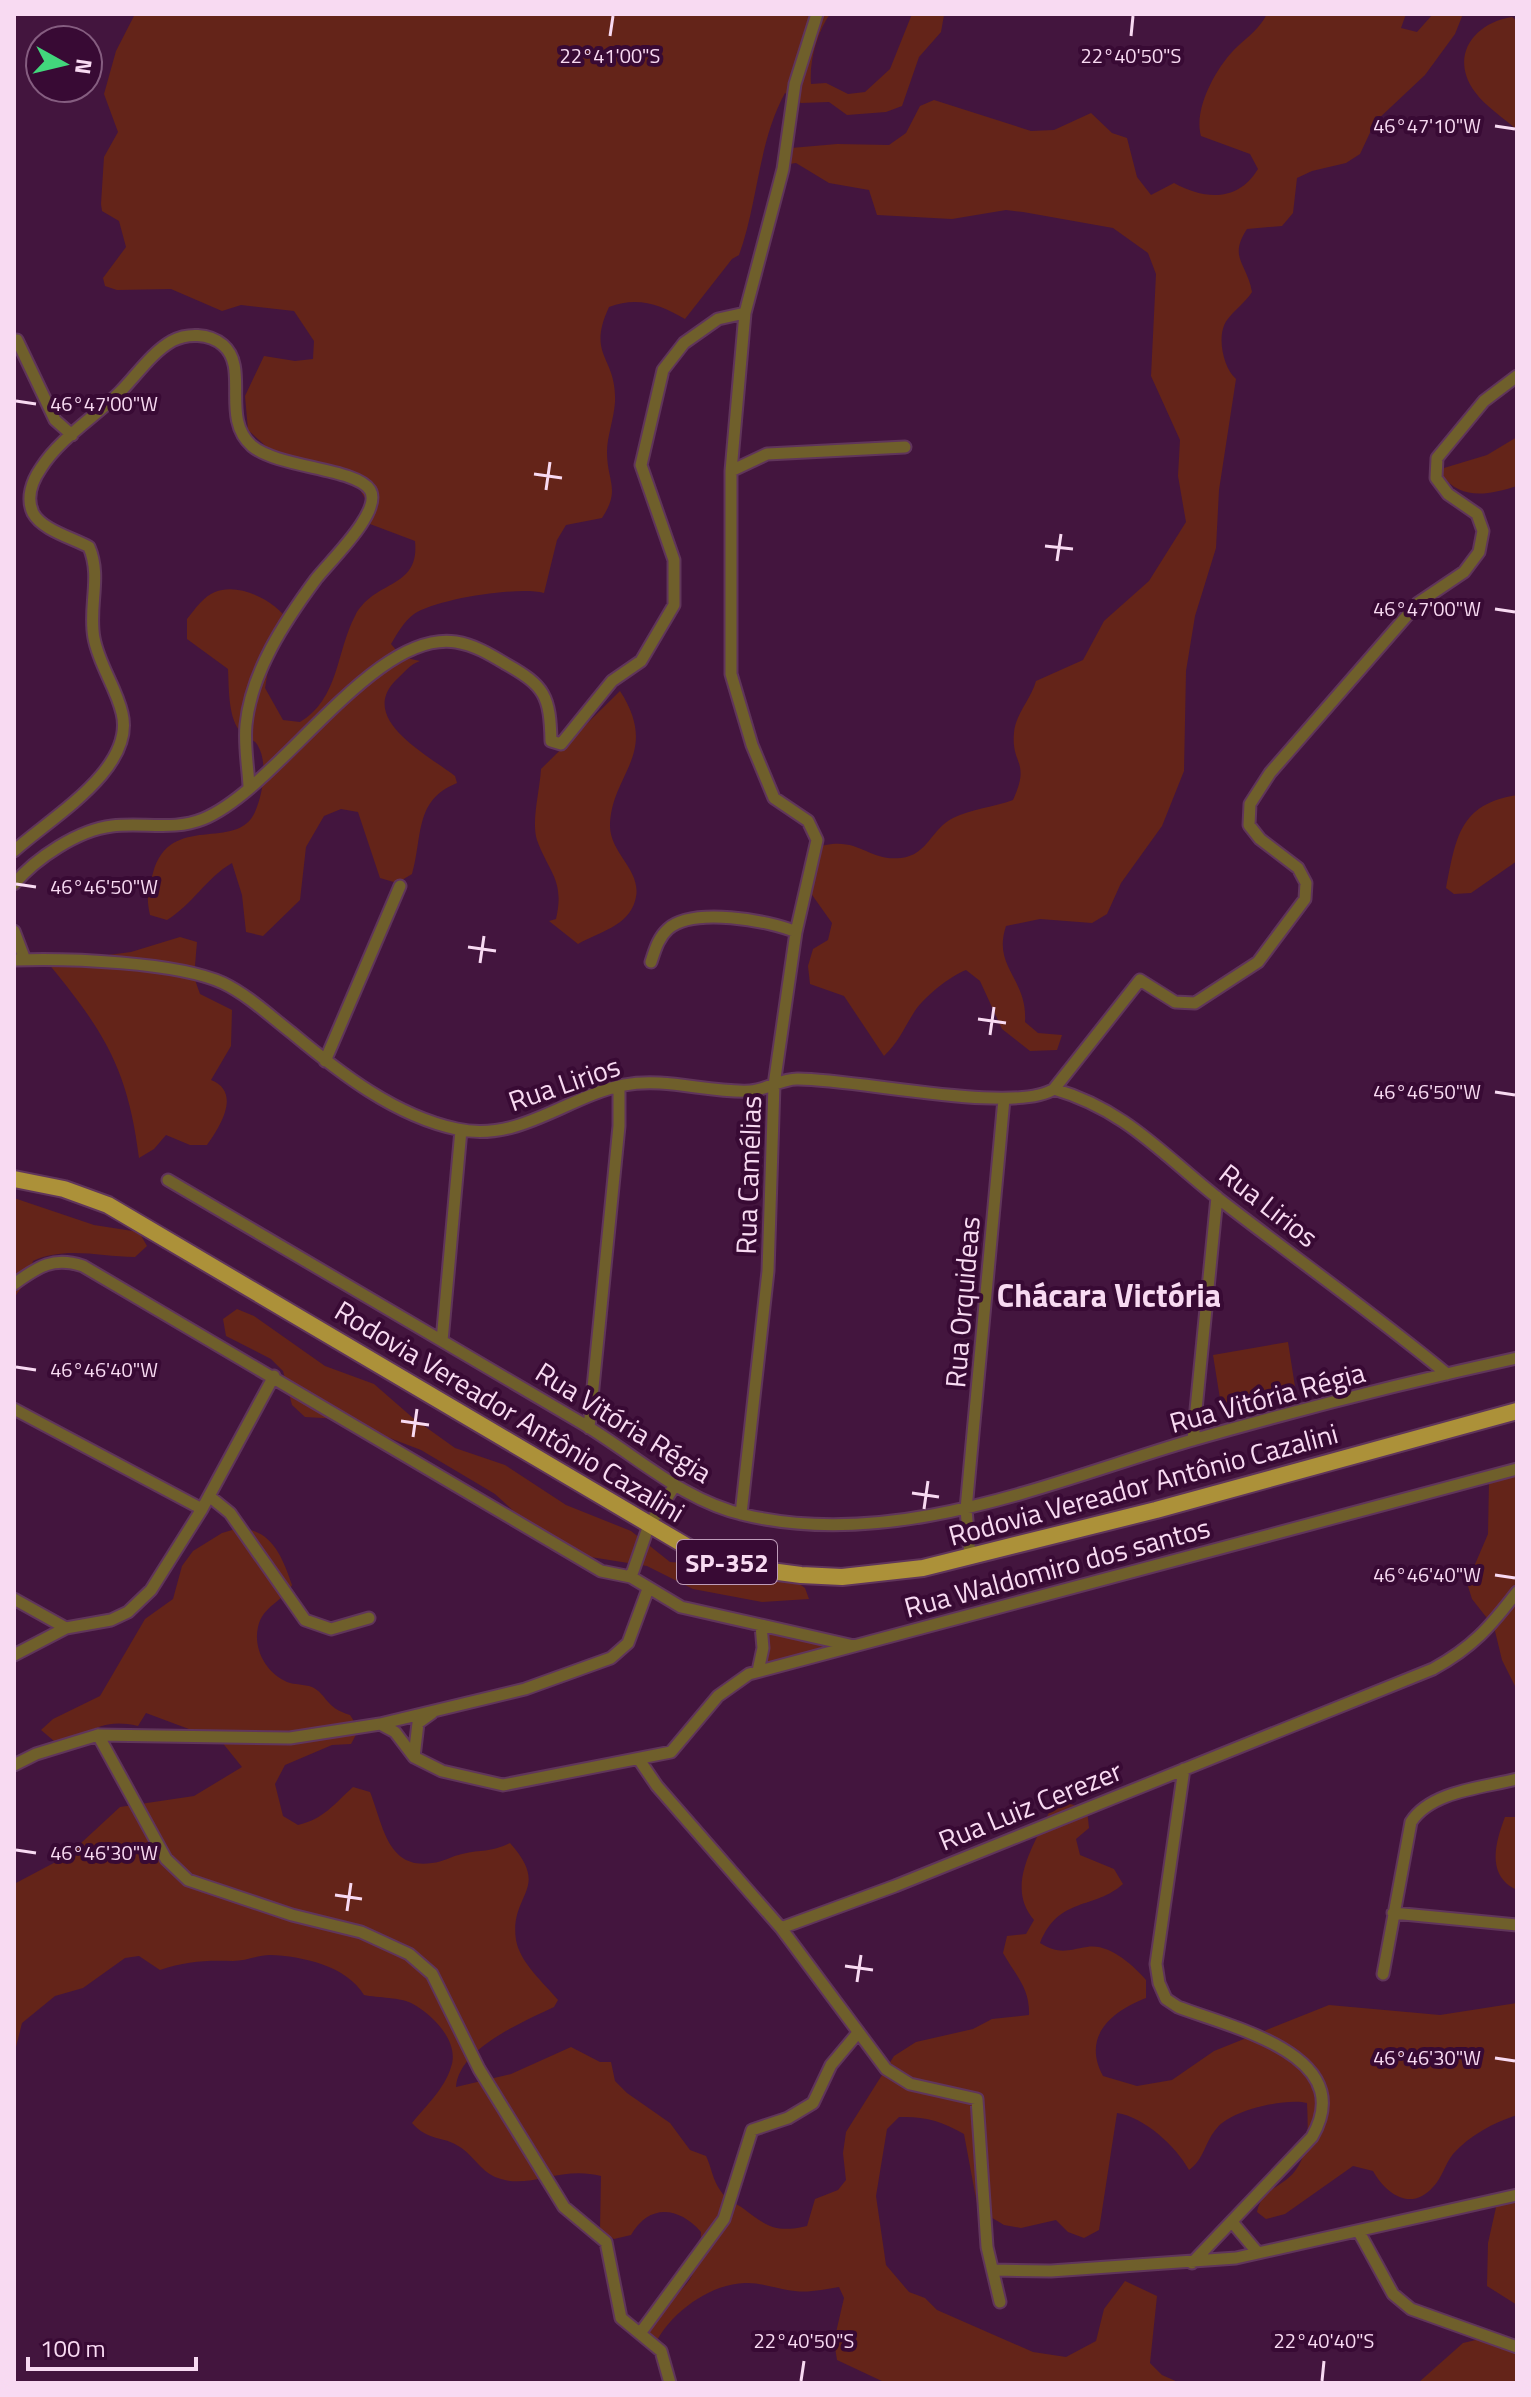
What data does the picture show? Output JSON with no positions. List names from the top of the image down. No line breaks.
{"streets":{"main road":["Rodovia Vereador Antônio Cazalini","SP-352"],"street":["Rua Lirios","Rua Camélias","Rua Orquideas","Rua Vitória Régia","Rua Waldomiro dos santos","Rua Luiz Cerezer"]},"crossings":[["Rua Lirios","Rua Camélias"],["Rua Lirios","Rua Orquideas"],["Rua Lirios","Rua Vitória Régia"],["Rua Camélias","Rua Vitória Régia"],["Rua Orquideas","Rua Vitória Régia"],["Rua Orquideas","Rodovia Vereador Antônio Cazalini"]],"districts":["Chácara Victória"],"scale_bar":"100 m","north":"right","coordinates":["22°41'00\"S","22°40'50\"S","46°47'10\"W","46°47'00\"W","46°46'50\"W","46°46'40\"W","46°46'30\"W","22°40'40\"S"]}
